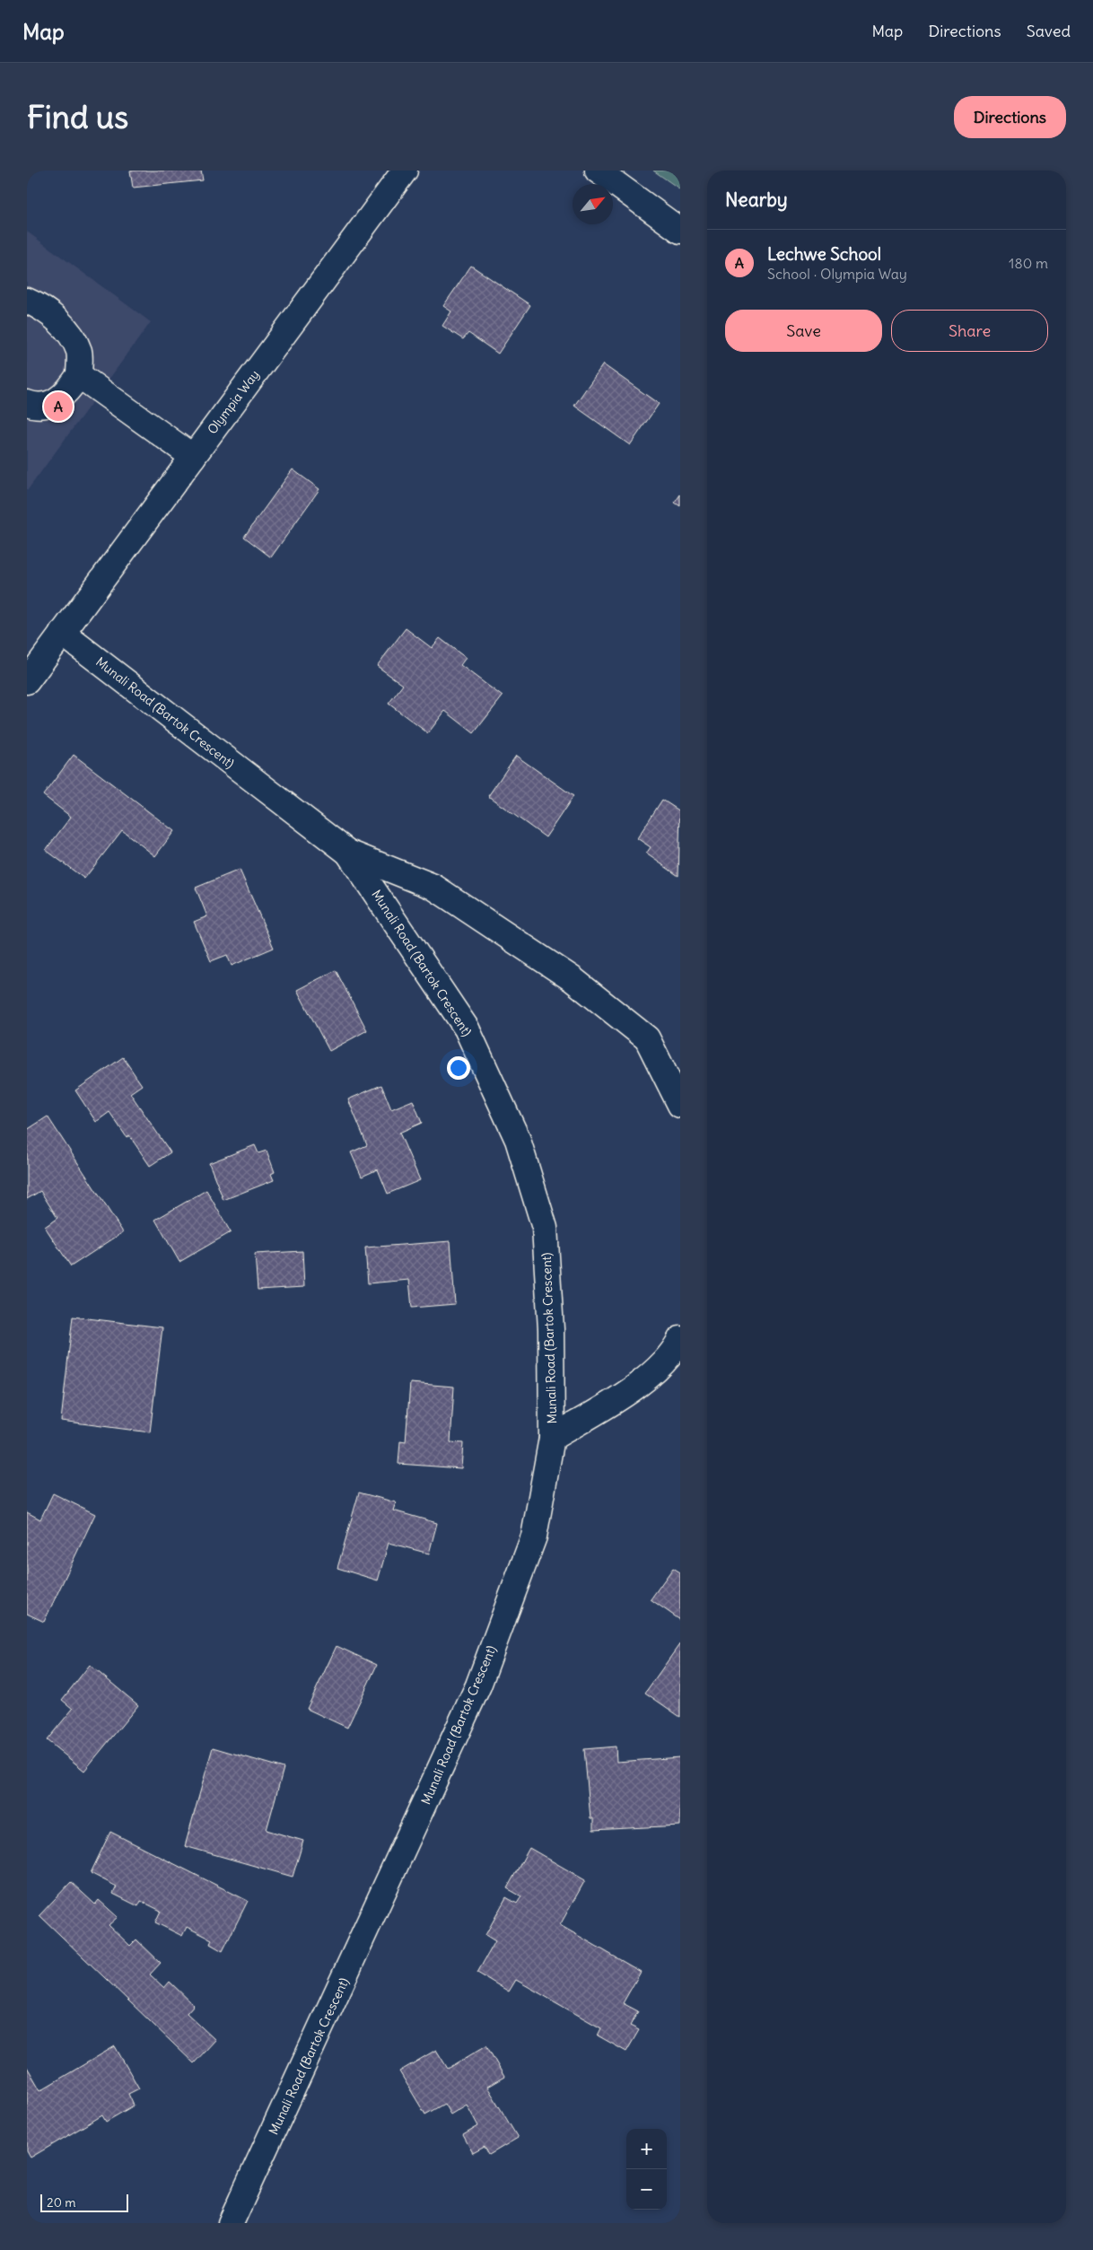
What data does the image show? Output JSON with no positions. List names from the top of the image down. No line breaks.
{"streets":{"street":["Olympia Way","Munali Road (Bartok Crescent)"]},"crossings":[["Olympia Way","Munali Road (Bartok Crescent)"]],"scale_bar":"20 m","north":"top right","page":{"header":"Map","nav":["Map","Directions","Saved"],"buttons":["Directions",["Save","Share"]],"title":"Find us","heading":"Nearby","list":[{"mark":"A","name":"Lechwe School","note":"School · Olympia Way","value":"180 m"}],"pins":"A","map_buttons":["+","−"],"scale":"20 m"}}
